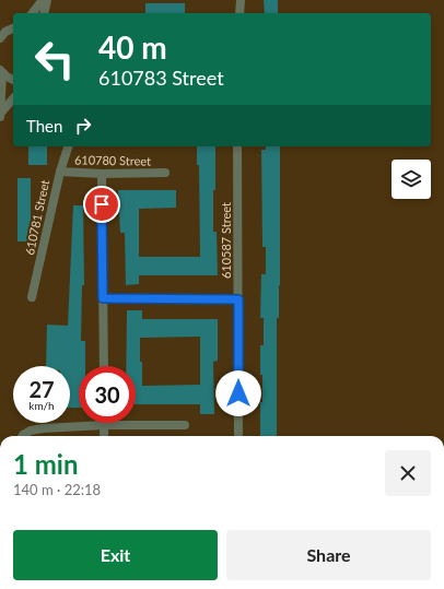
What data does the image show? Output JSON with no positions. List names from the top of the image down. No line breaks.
{"streets":{"street":["610780 Street","610781 Street","610587 Street"]},"crossings":[["610780 Street","610781 Street"]],"page":{"turn":["40 m","610783 Street"],"then":"Then","speed":"27 km/h","limit":"30","heading":["1 min","140 m · 22:18"],"buttons":["Exit","Share"]}}
